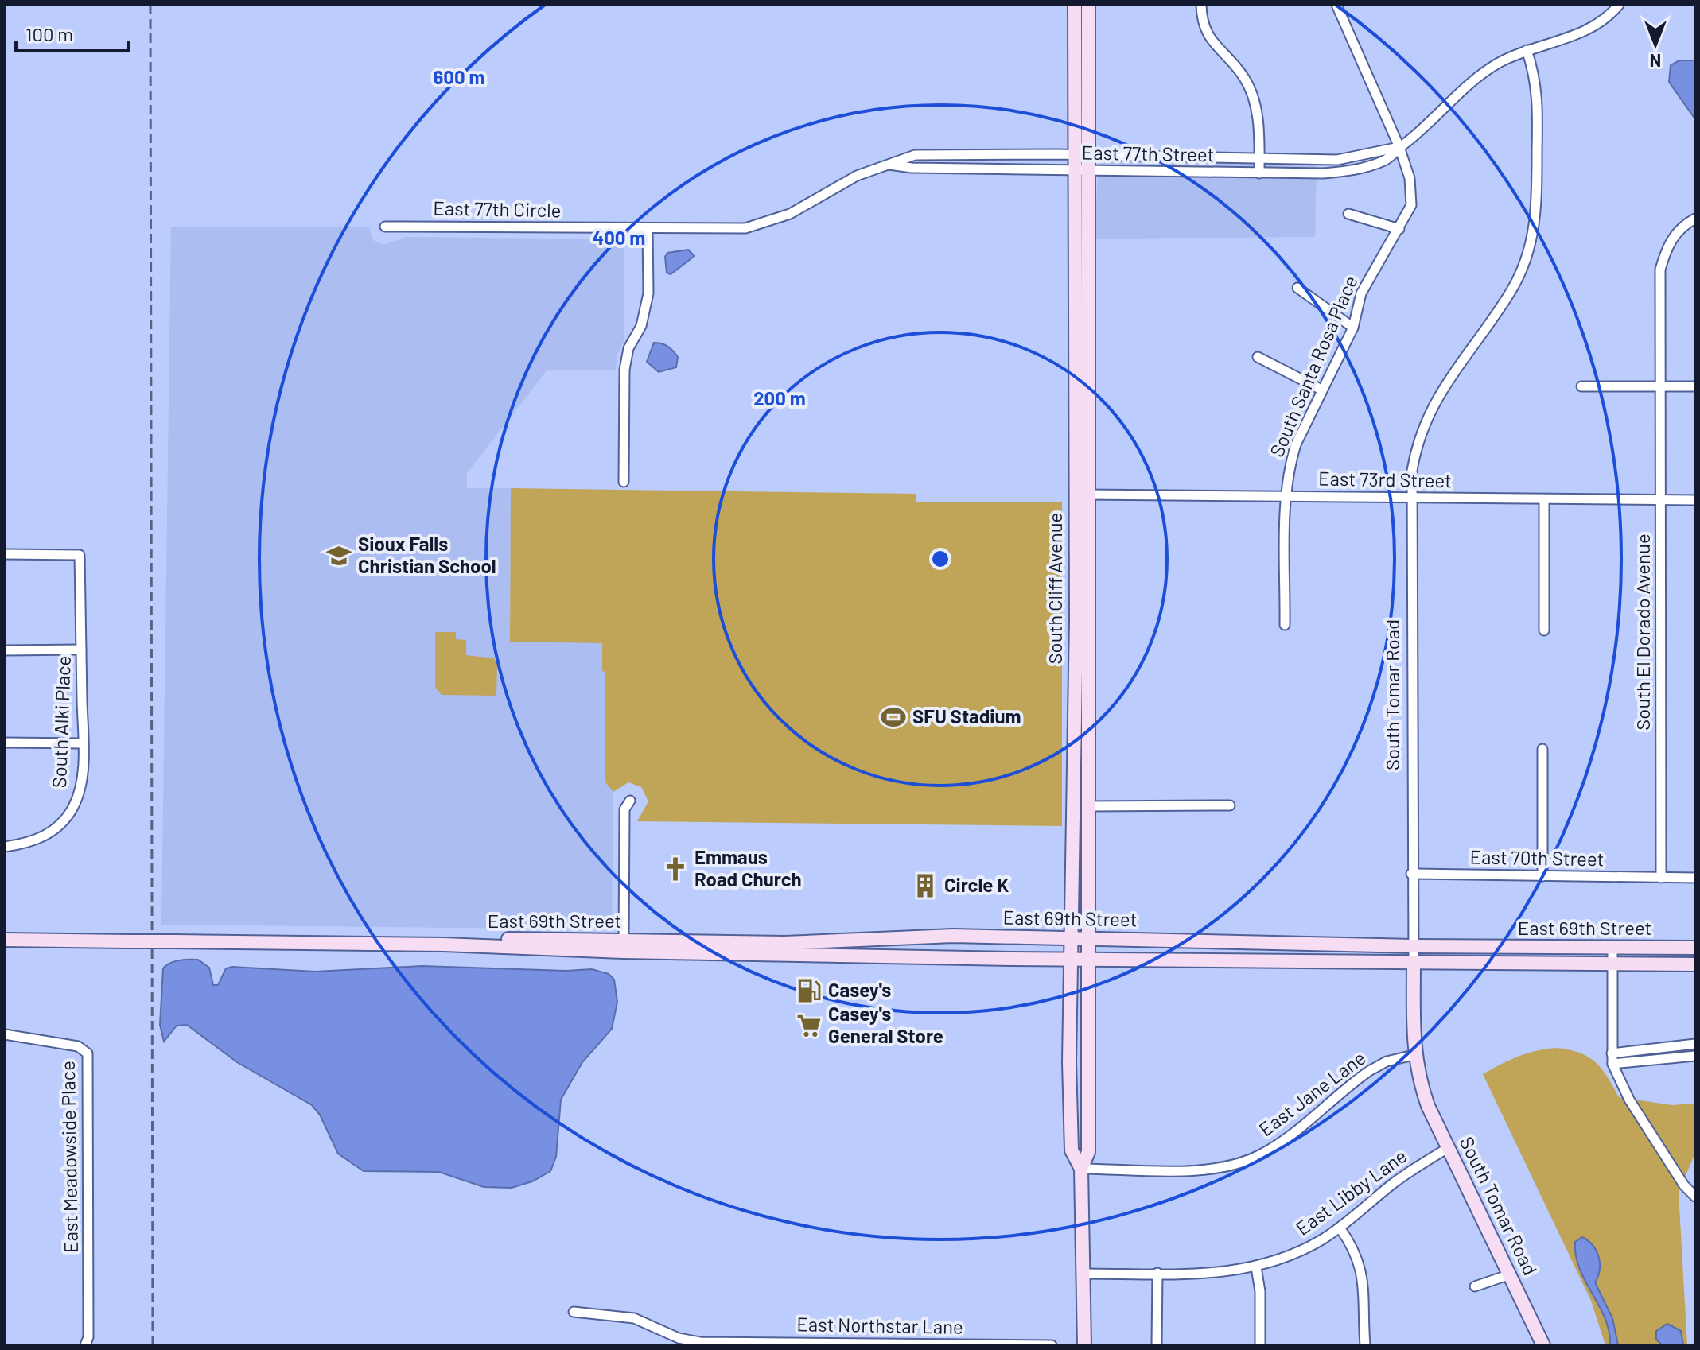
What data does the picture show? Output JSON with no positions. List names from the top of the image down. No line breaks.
{"streets":{"main road":["South Cliff Avenue","South Tomar Road","East 69th Street"],"street":["East 77th Street","East 77th Circle","South Santa Rosa Place","East 73rd Street","South El Dorado Avenue","South Alki Place","East 70th Street","East Jane Lane","East Meadowside Place","East Libby Lane","East Northstar Lane"]},"crossings":[["East 77th Street","East 77th Circle"],["East 77th Street","South Santa Rosa Place"],["East 77th Street","South Cliff Avenue"],["East 77th Street","South Tomar Road"],["South Santa Rosa Place","East 73rd Street"],["East 73rd Street","South Cliff Avenue"],["East 73rd Street","South El Dorado Avenue"],["East 73rd Street","South Tomar Road"],["South Cliff Avenue","East 69th Street"],["South Cliff Avenue","East Jane Lane"],["South Cliff Avenue","East Libby Lane"],["South El Dorado Avenue","East 70th Street"],["South Tomar Road","East 70th Street"],["South Tomar Road","East 69th Street"],["South Tomar Road","East Jane Lane"],["South Tomar Road","East Libby Lane"]],"places":{"school or university":["Sioux Falls Christian School"],"sports":["SFU Stadium"],"church":["Emmaus Road Church"],"building":["Circle K"],"fuel station":["Casey's"],"supermarket":["Casey's General Store"]},"scale_bar":"100 m","north":"bottom","rings":["600 m","400 m","200 m"]}
